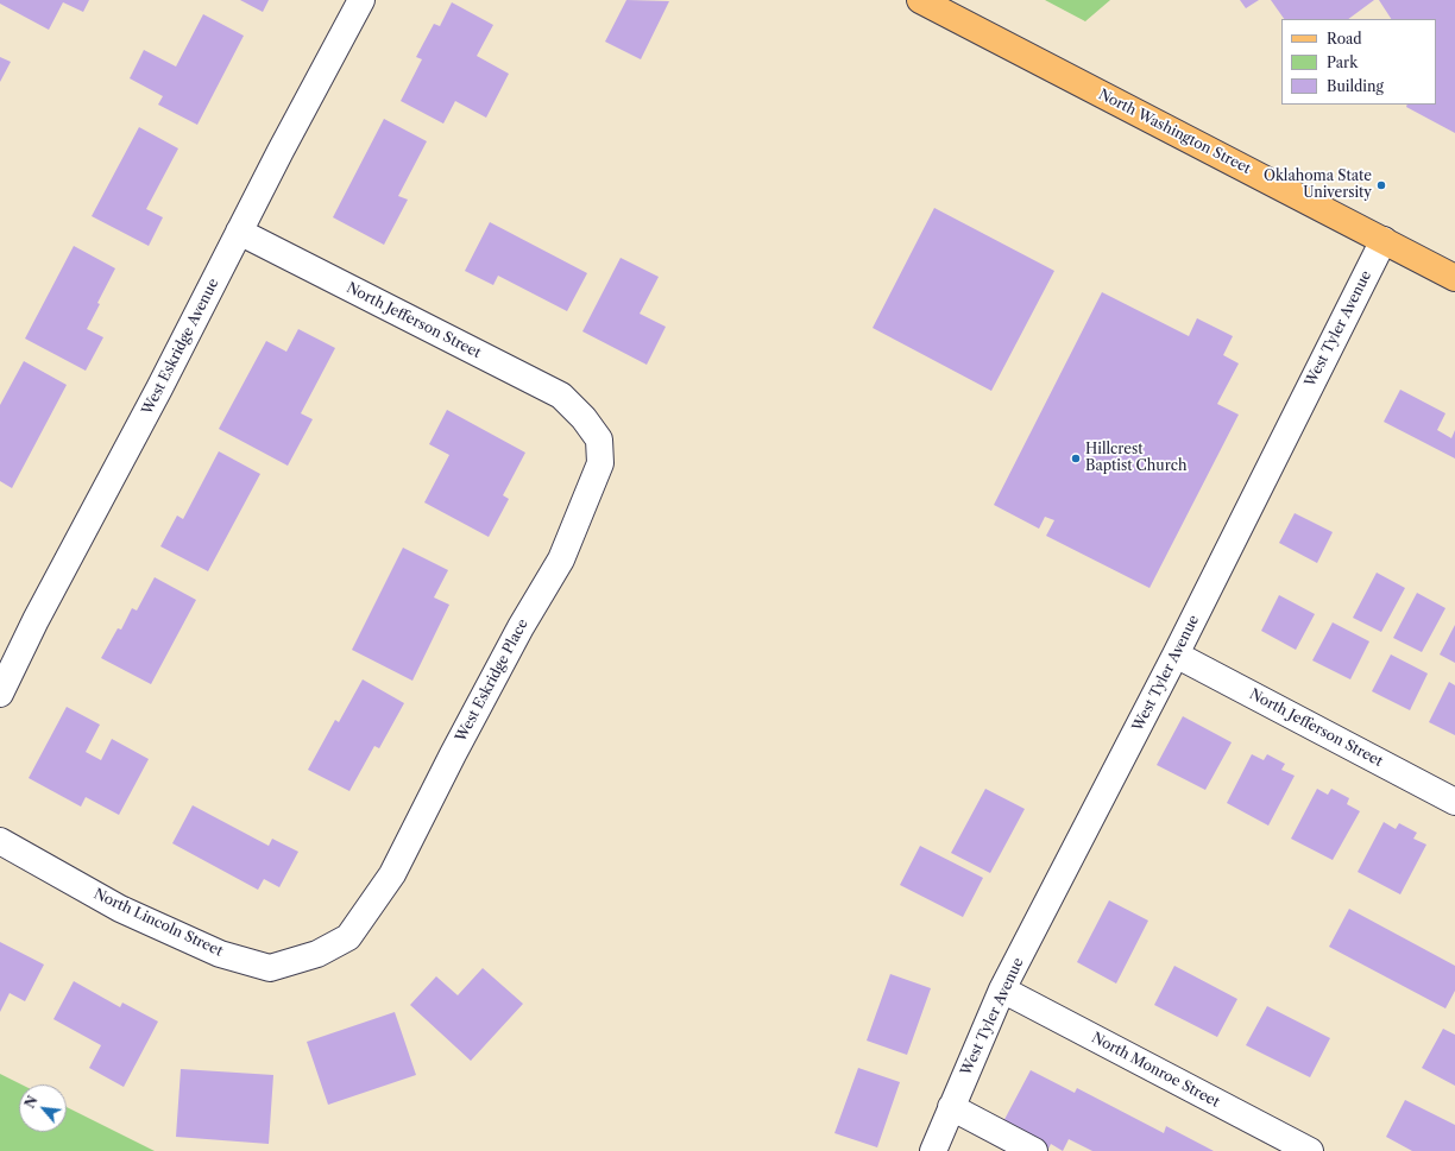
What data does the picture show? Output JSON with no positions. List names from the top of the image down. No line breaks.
{"streets":{"main road":["North Washington Street"],"street":["North Jefferson Street","West Tyler Avenue","West Eskridge Avenue","West Eskridge Place","North Lincoln Street","North Monroe Street"]},"crossings":[["North Washington Street","West Tyler Avenue"],["North Jefferson Street","West Tyler Avenue"],["North Jefferson Street","West Eskridge Avenue"],["North Jefferson Street","West Eskridge Place"],["West Tyler Avenue","North Monroe Street"],["West Eskridge Place","North Lincoln Street"]],"places":["Oklahoma State University","Hillcrest Baptist Church"],"legend":["Road","Park","Building"],"north":"top left"}
